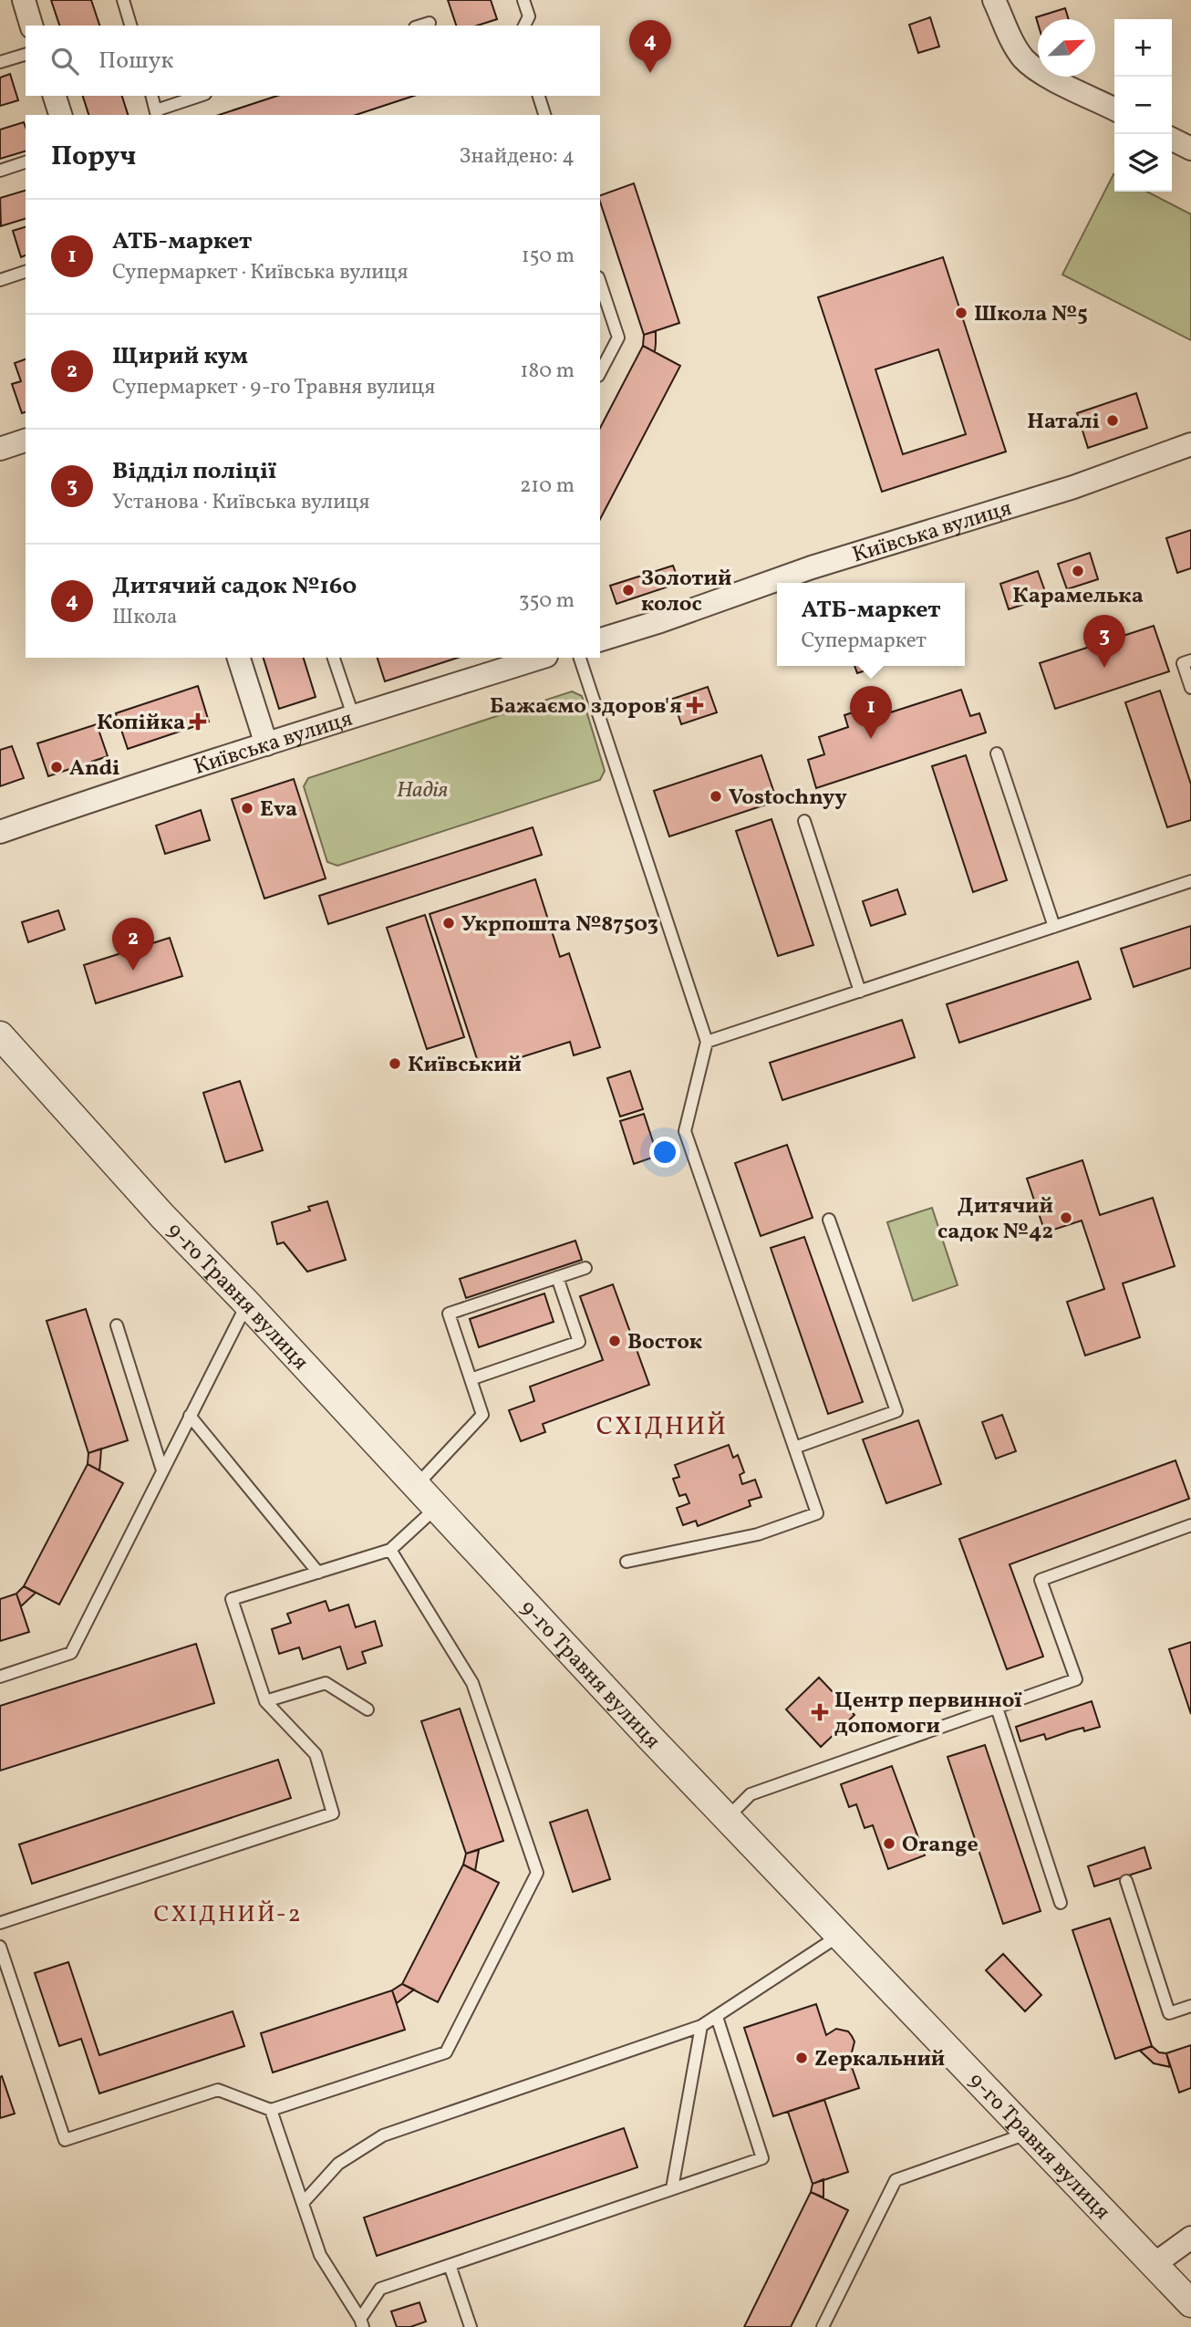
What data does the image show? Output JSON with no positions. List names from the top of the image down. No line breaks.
{"streets":{"street":["Київська вулиця","9-го Травня вулиця"]},"districts":["СХІДНИЙ","СХІДНИЙ-2"],"parks":["Надія"],"places":{"other":["Школа №5","Наталі","Карамелька","Золотий колос","Andi","Vostochnyy","Eva","Укрпошта №87503","Київський","Дитячий садок №42","Восток","Orange","Zеркальний"],"health":["Бажаємо здоров'я","Копійка","Центр первинної допомоги"]},"north":"top right","page":{"map_buttons":["+","−"],"pins":["4","3","1","2"],"search":"Пошук","heading":["Поруч","Знайдено: 4"],"list":[{"mark":"1","name":"АТБ-маркет","note":"Супермаркет · Київська вулиця","value":"150 m"},{"mark":"2","name":"Щирий кум","note":"Супермаркет · 9-го Травня вулиця","value":"180 m"},{"mark":"3","name":"Відділ поліції","note":"Установа · Київська вулиця","value":"210 m"},{"mark":"4","name":"Дитячий садок №160","note":"Школа","value":"350 m"}],"popup":["АТБ-маркет","Супермаркет"]}}
